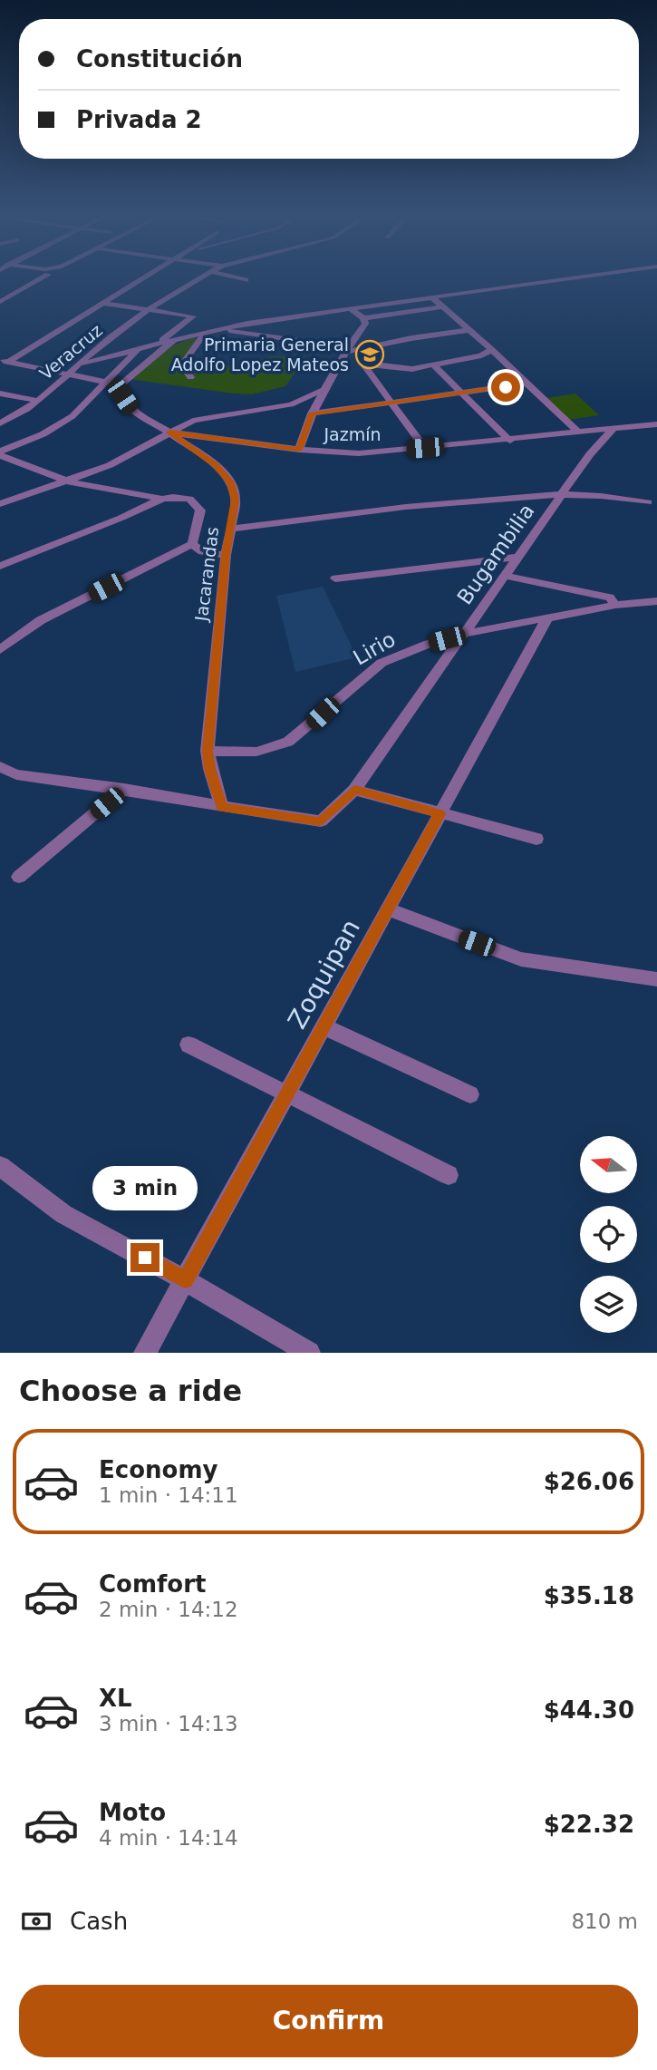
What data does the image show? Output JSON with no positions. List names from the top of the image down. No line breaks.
{"streets":{"street":["Veracruz","Jazmín","Bugambilia","Jacarandas","Lirio","Zoquipan"]},"crossings":[["Jazmín","Bugambilia"],["Jazmín","Jacarandas"],["Bugambilia","Jacarandas"],["Bugambilia","Lirio"],["Jacarandas","Lirio"],["Lirio","Zoquipan"]],"places":{"school or university":["Primaria General Adolfo Lopez Mateos"]},"north":"left","page":{"banner":["Constitución","Privada 2"],"bubble":"3 min","heading":"Choose a ride","list":[{"name":"Economy","note":"1 min · 14:11","value":"$26.06"},{"name":"Comfort","note":"2 min · 14:12","value":"$35.18"},{"name":"XL","note":"3 min · 14:13","value":"$44.30"},{"name":"Moto","note":"4 min · 14:14","value":"$22.32"}],"pay":["Cash","810 m"],"buttons":"Confirm"}}
